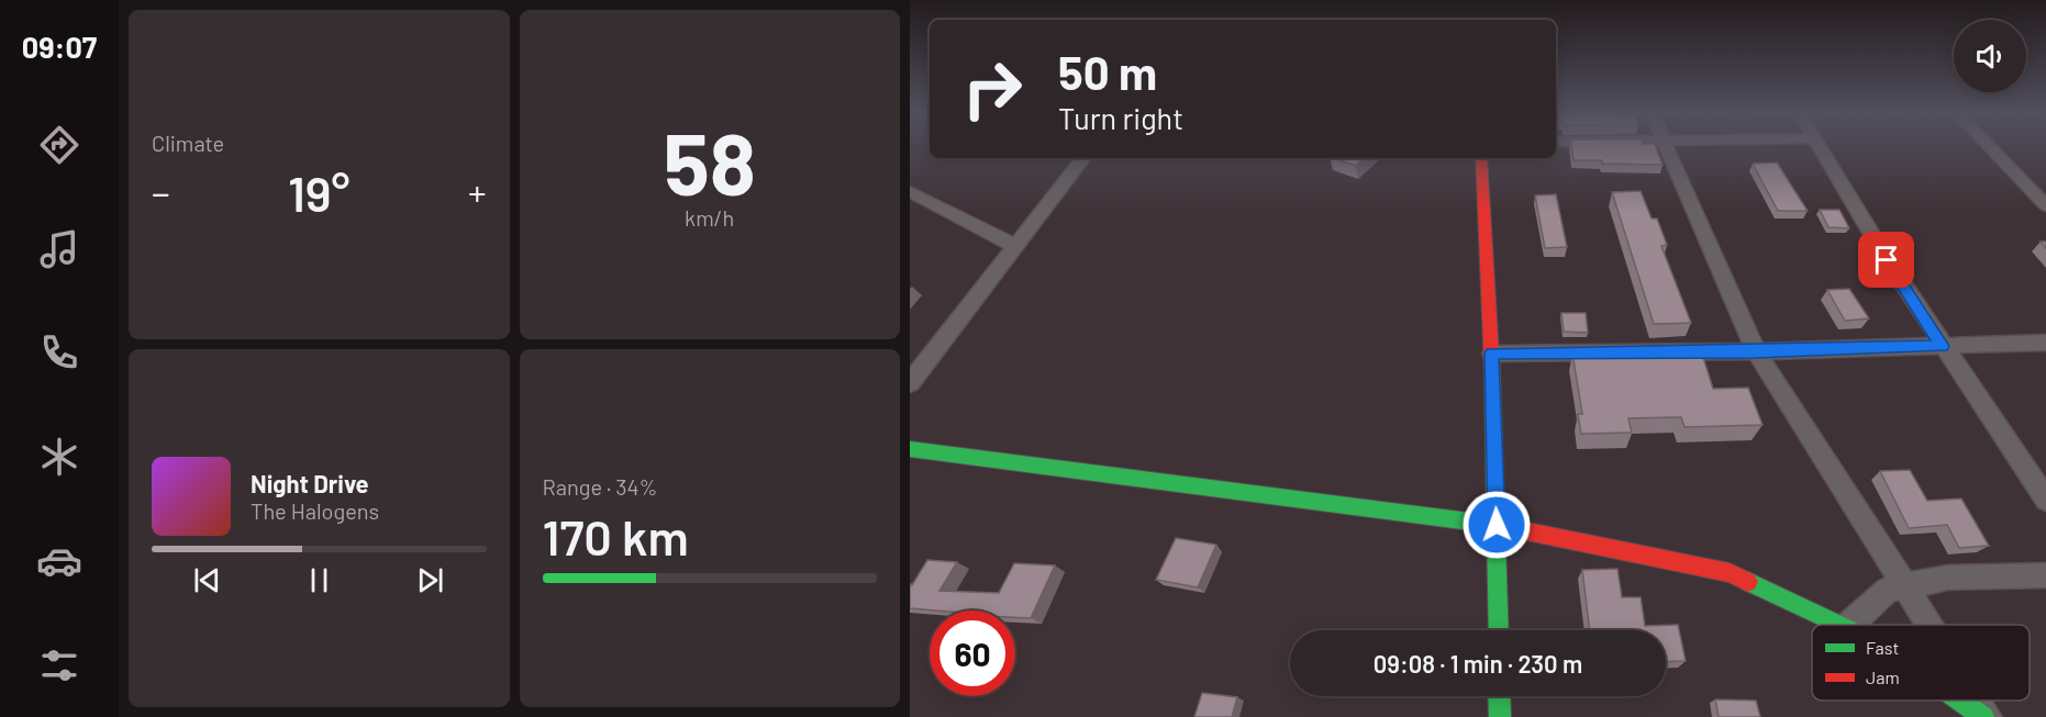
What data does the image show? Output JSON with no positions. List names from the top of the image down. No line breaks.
{"legend":["Fast","Jam"],"page":{"tabs":"09:07","tile":["Climate",["58","km/h"],["Range · 34%","170 km"]],"turn":["50 m","Turn right"],"heat":["−","19°","+"],"song":["Night Drive","The Halogens"],"limit":"60","trip":"09:08 · 1 min · 230 m"}}
